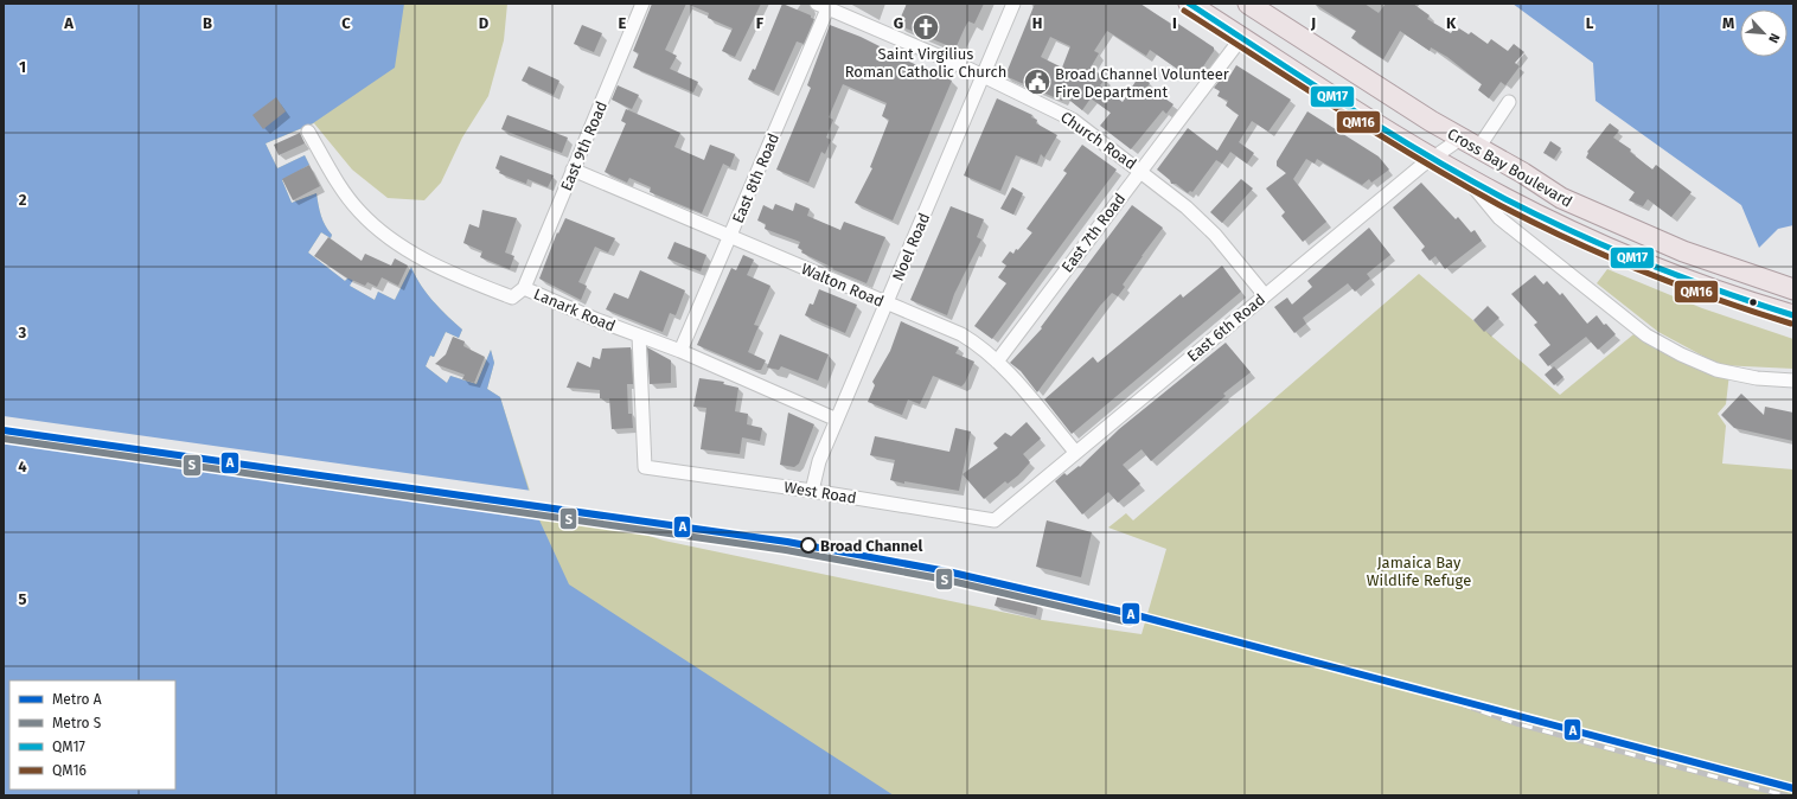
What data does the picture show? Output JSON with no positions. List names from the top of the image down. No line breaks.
{"streets":{"main road":["Cross Bay Boulevard"],"street":["Church Road","East 9th Road","East 8th Road","East 7th Road","Noel Road","Walton Road","Lanark Road","East 6th Road","West Road"]},"crossings":[["Church Road","East 8th Road"],["Church Road","East 7th Road"],["Church Road","Noel Road"],["Church Road","East 6th Road"],["East 9th Road","Walton Road"],["East 9th Road","Lanark Road"],["Cross Bay Boulevard","East 7th Road"],["Cross Bay Boulevard","East 6th Road"],["East 8th Road","Walton Road"],["East 8th Road","Lanark Road"],["East 7th Road","Walton Road"],["Noel Road","Walton Road"],["Noel Road","Lanark Road"],["Noel Road","West Road"],["Walton Road","East 6th Road"],["Lanark Road","West Road"],["East 6th Road","West Road"]],"parks":["Jamaica Bay Wildlife Refuge"],"places":{"church":["Saint Virgilius Roman Catholic Church"],"public building":["Broad Channel Volunteer Fire Department"],"other":["Broad Channel"]},"lines":["transit line QM17","transit line QM16","metro line A","metro line S"],"legend":["Metro A","Metro S","QM17","QM16"],"north":"bottom right","grid":{"columns":["A","B","C","D","E","F","G","H","I","J","K","L","M"],"rows":["1","2","3","4","5"]}}
